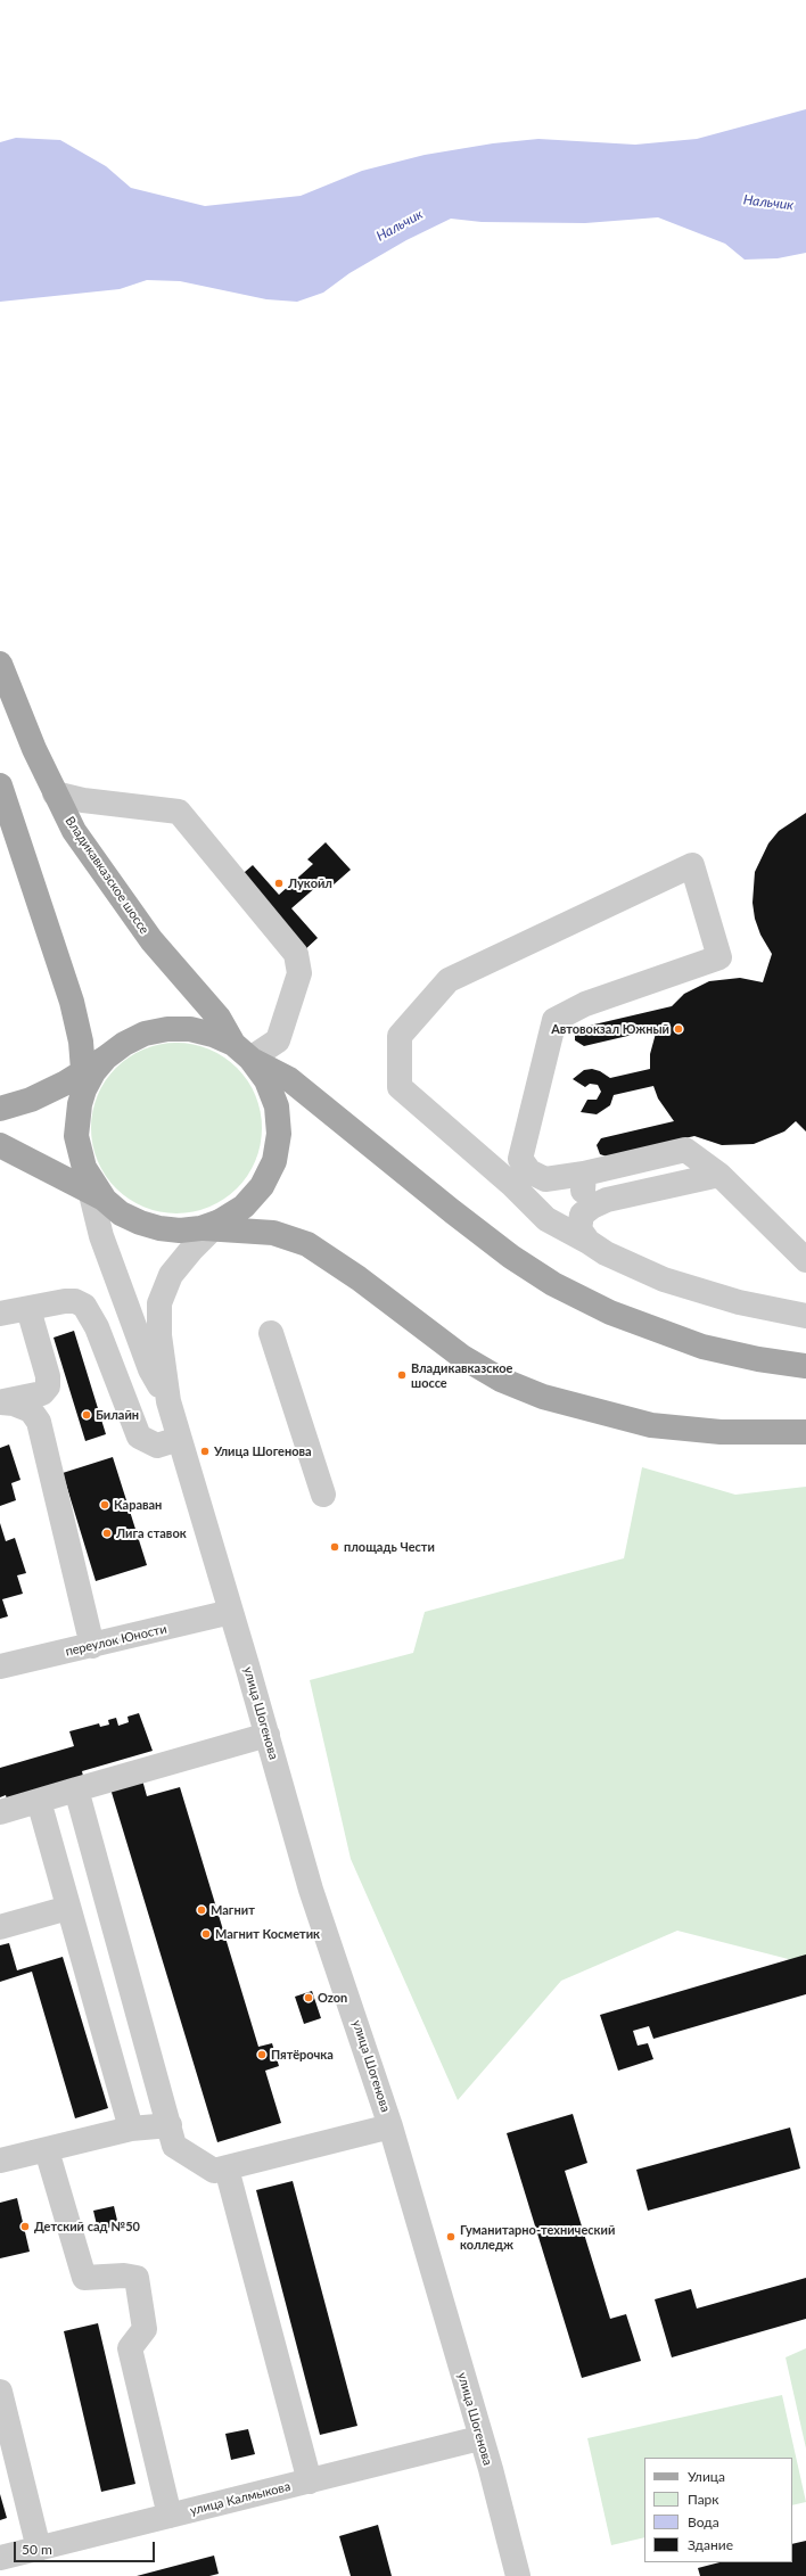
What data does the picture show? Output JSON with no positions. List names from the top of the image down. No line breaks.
{"streets":{"main road":["Владикавказское шоссе"],"street":["переулок Юности","улица Шогенова","улица Калмыкова"]},"crossings":[["переулок Юности","улица Шогенова"],["улица Шогенова","улица Калмыкова"]],"water":["Нальчик"],"places":["Лукойл","Автовокзал Южный","Владикавказское шоссе","Билайн","Улица Шогенова","Караван","Лига ставок","площадь Чести","Магнит","Магнит Косметик","Ozon","Пятёрочка","Детский сад №50","Гуманитарно-технический колледж"],"legend":["Улица","Парк","Вода","Здание"],"scale_bar":"50 m"}
